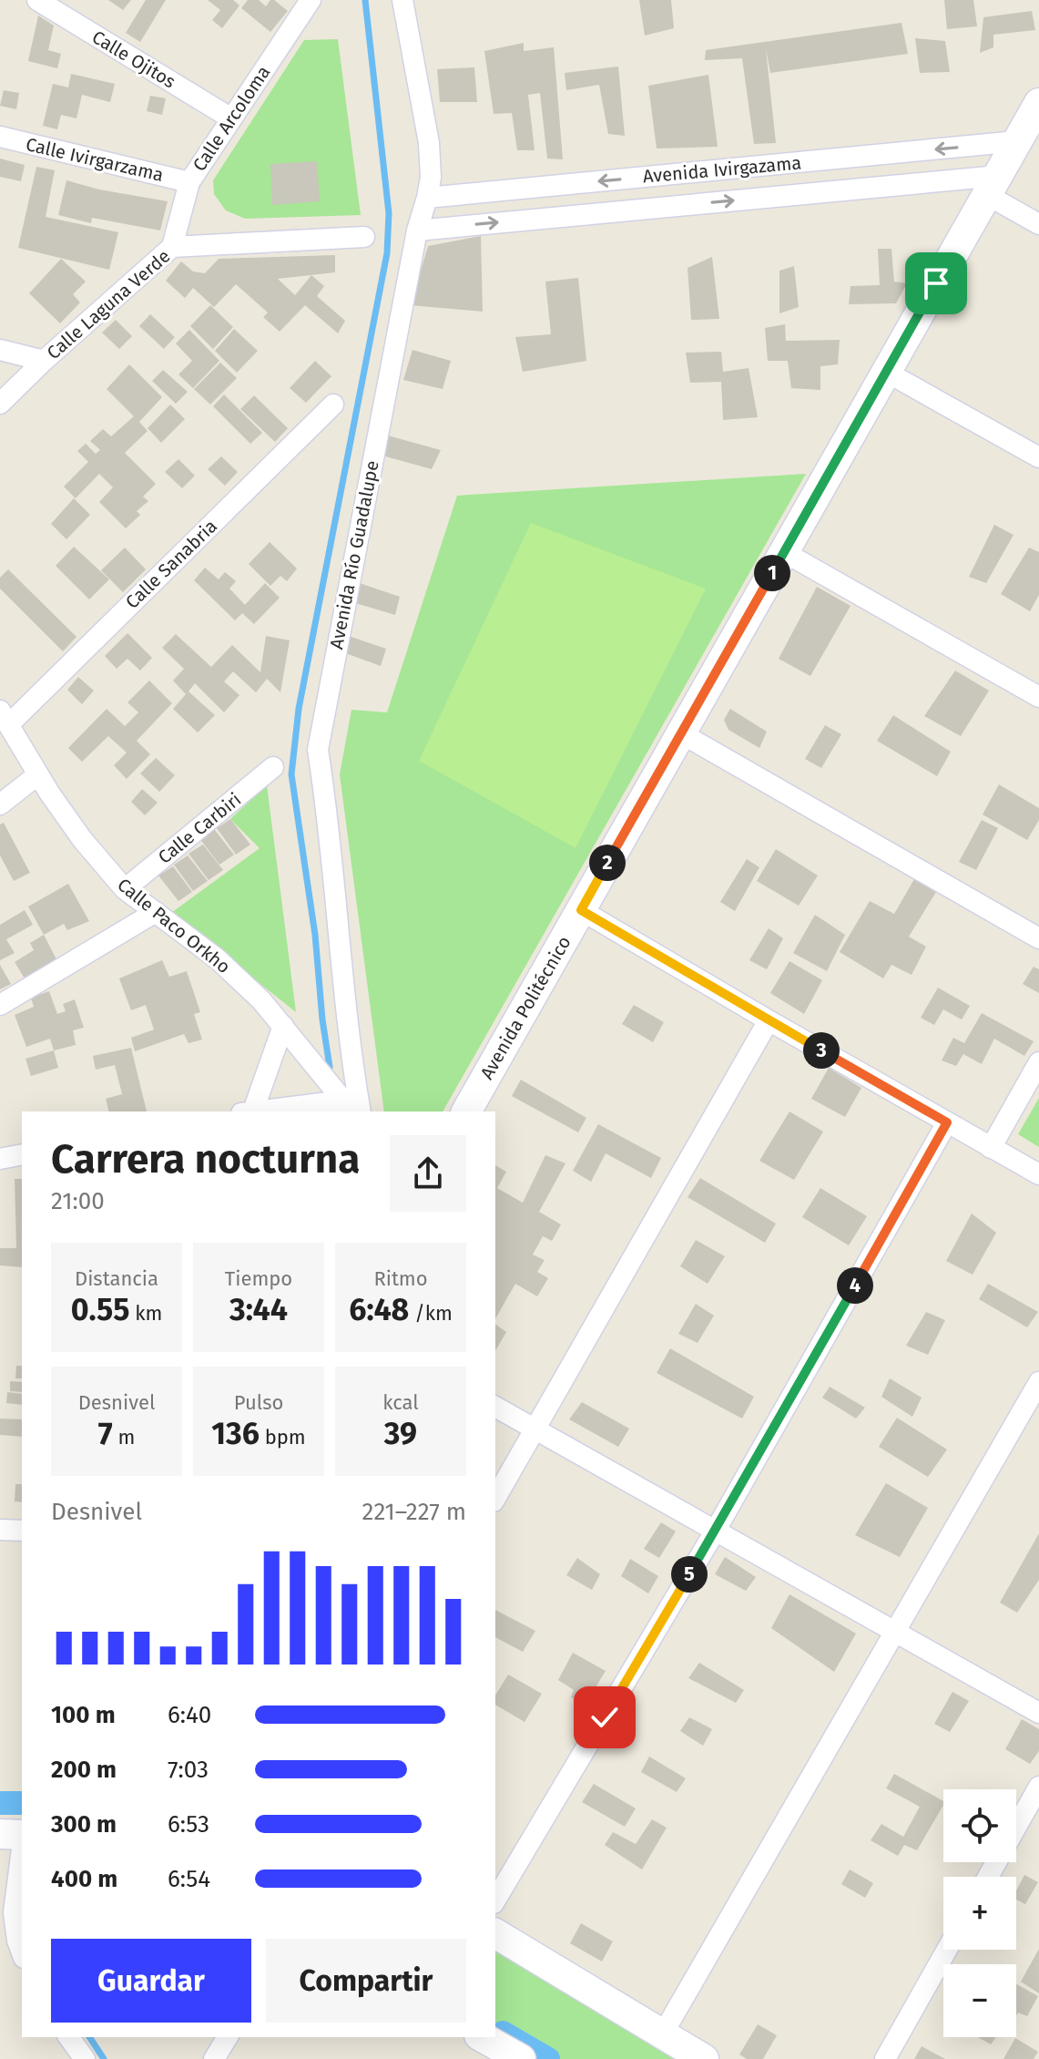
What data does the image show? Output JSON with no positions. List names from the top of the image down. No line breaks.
{"streets":{"street":["Calle Ojitos","Calle Arcoloma","Calle Ivirgarzama","Avenida Ivirgazama","Calle Laguna Verde","Avenida Río Guadalupe","Calle Sanabria","Calle Carbiri","Calle Paco Orkho","Avenida Politécnico"]},"crossings":[["Calle Ojitos","Calle Arcoloma"],["Calle Arcoloma","Calle Ivirgarzama"],["Calle Arcoloma","Calle Laguna Verde"],["Avenida Ivirgazama","Avenida Río Guadalupe"],["Avenida Ivirgazama","Avenida Politécnico"],["Calle Sanabria","Calle Paco Orkho"],["Calle Carbiri","Calle Paco Orkho"]],"page":{"pins":["1","2","3","4","5"],"heading":["Carrera nocturna","21:00"],"stats":[["Distancia","0.55 km"],["Tiempo","3:44"],["Ritmo","6:48 /km"],["Desnivel","7 m"],["Pulso","136 bpm"],["kcal","39"]],"chart":["Desnivel","221–227 m"],"list":[{"name":"100 m","note":"6:40"},{"name":"200 m","note":"7:03"},{"name":"300 m","note":"6:53"},{"name":"400 m","note":"6:54"}],"map_buttons":["+","−"],"buttons":["Guardar","Compartir"]}}
